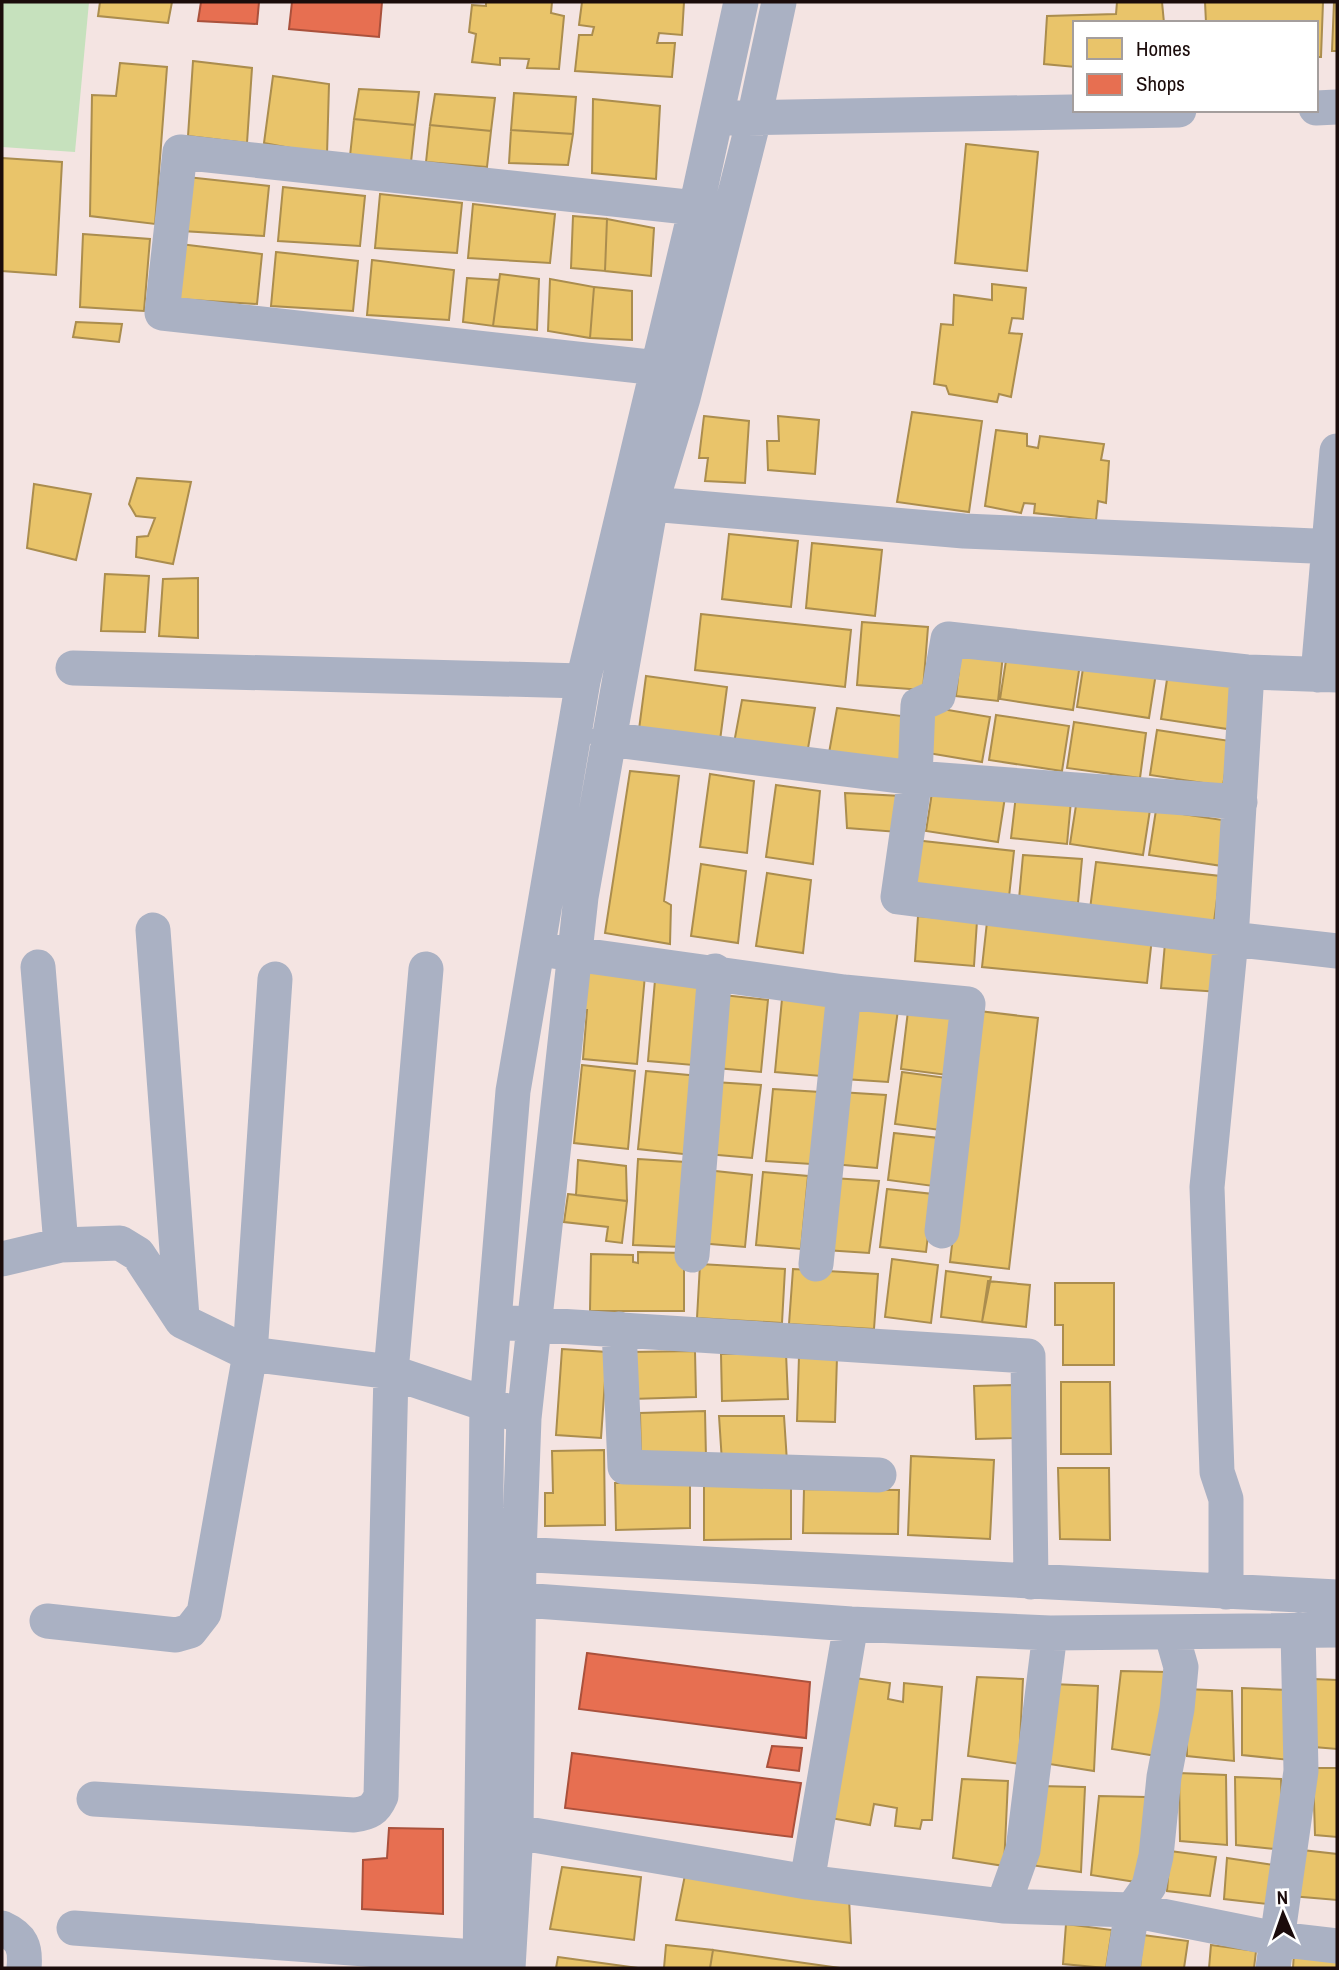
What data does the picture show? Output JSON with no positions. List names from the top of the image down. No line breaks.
{"legend":["Homes","Shops"],"north":"top"}
